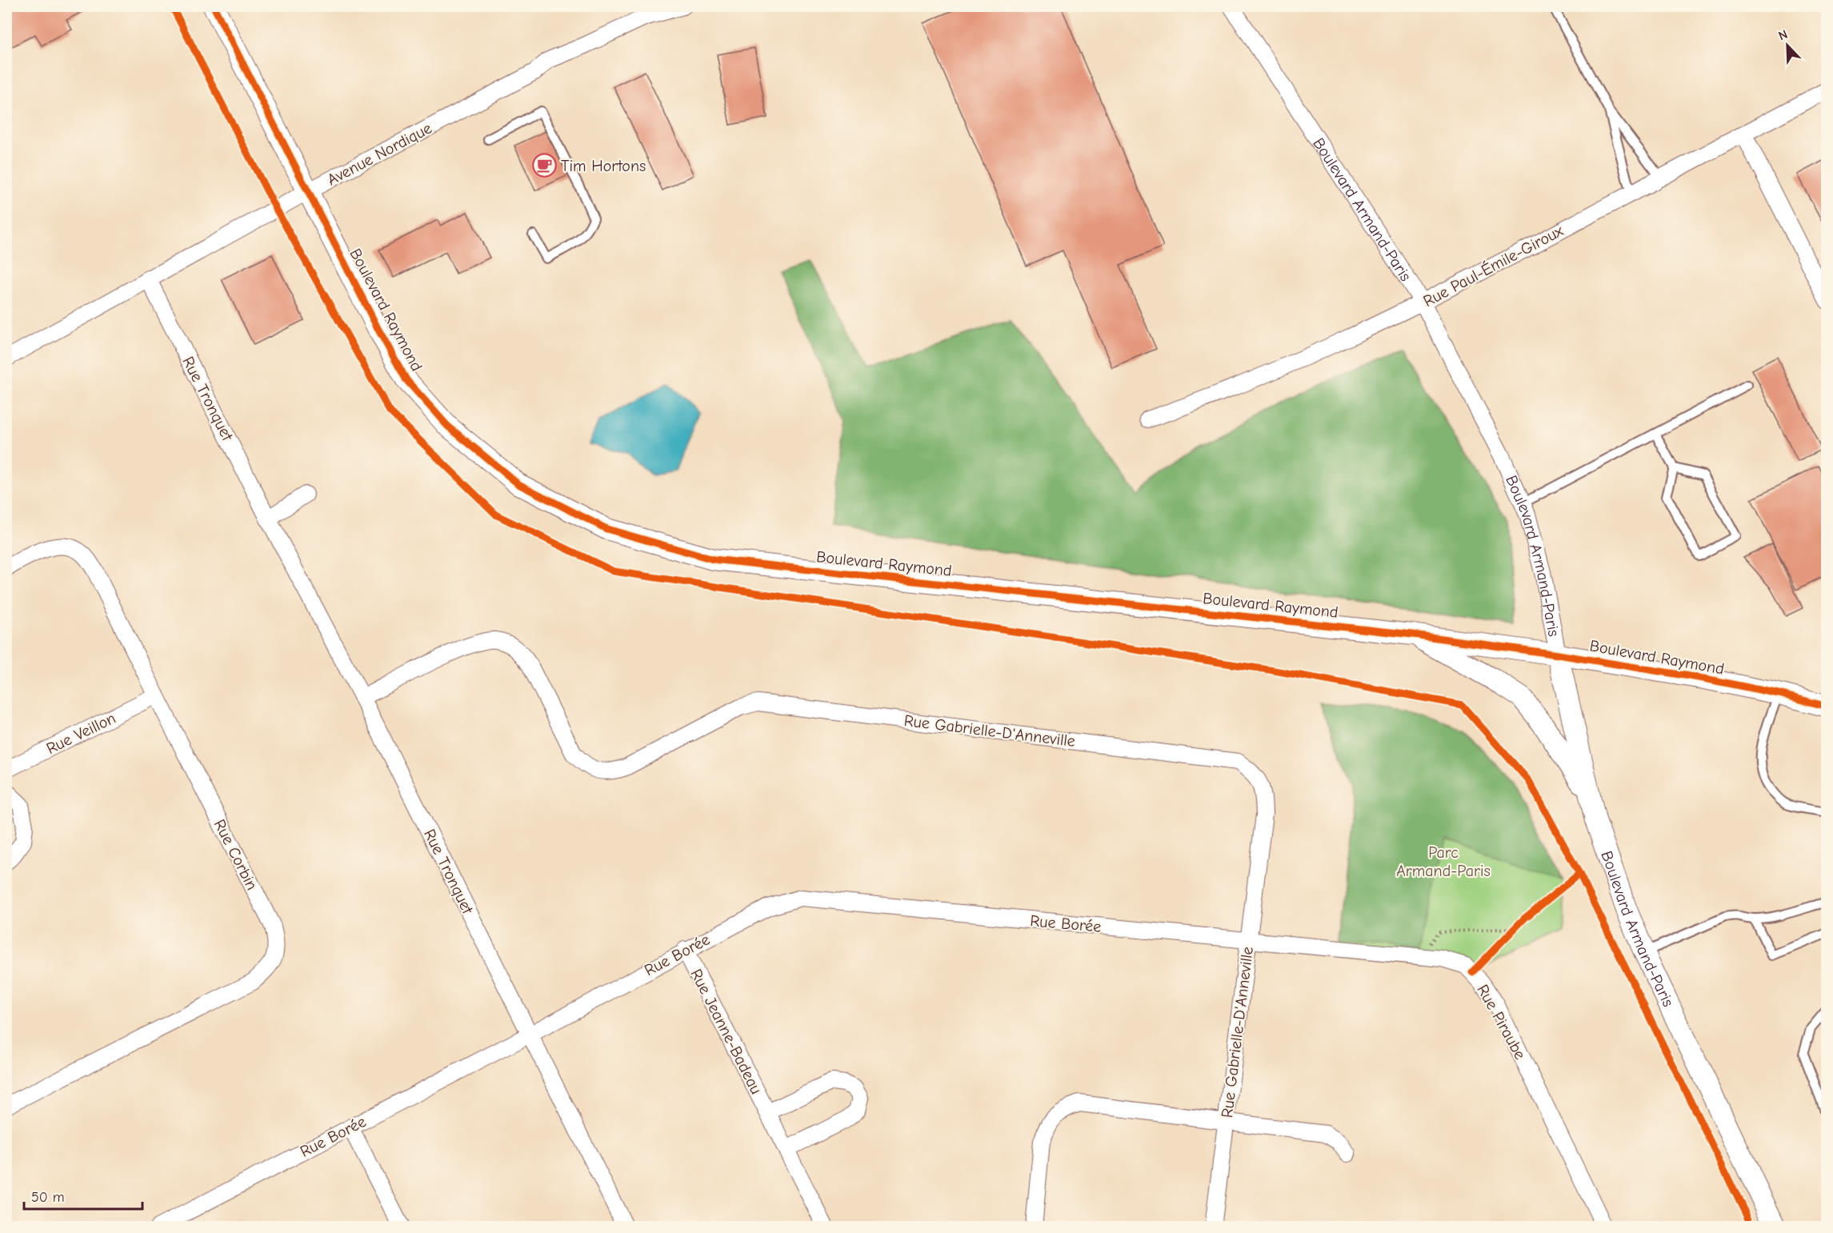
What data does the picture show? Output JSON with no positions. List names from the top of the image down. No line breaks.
{"streets":{"street":["Avenue Nordique","Boulevard Armand-Paris","Rue Paul-Émile-Giroux","Boulevard Raymond","Rue Tronquet","Rue Gabrielle-D'Anneville","Rue Veillon","Rue Corbin","Rue Borée","Rue Piraube","Rue Jeanne-Badeau"]},"crossings":[["Avenue Nordique","Boulevard Raymond"],["Avenue Nordique","Rue Tronquet"],["Boulevard Armand-Paris","Rue Paul-Émile-Giroux"],["Boulevard Armand-Paris","Boulevard Raymond"],["Rue Tronquet","Rue Gabrielle-D'Anneville"],["Rue Tronquet","Rue Borée"],["Rue Gabrielle-D'Anneville","Rue Borée"],["Rue Gabrielle-D'Anneville","Rue Piraube"],["Rue Veillon","Rue Corbin"],["Rue Borée","Rue Piraube"],["Rue Borée","Rue Jeanne-Badeau"]],"parks":["Parc Armand-Paris"],"places":{"cafe":["Tim Hortons"]},"scale_bar":"50 m","north":"top left"}
